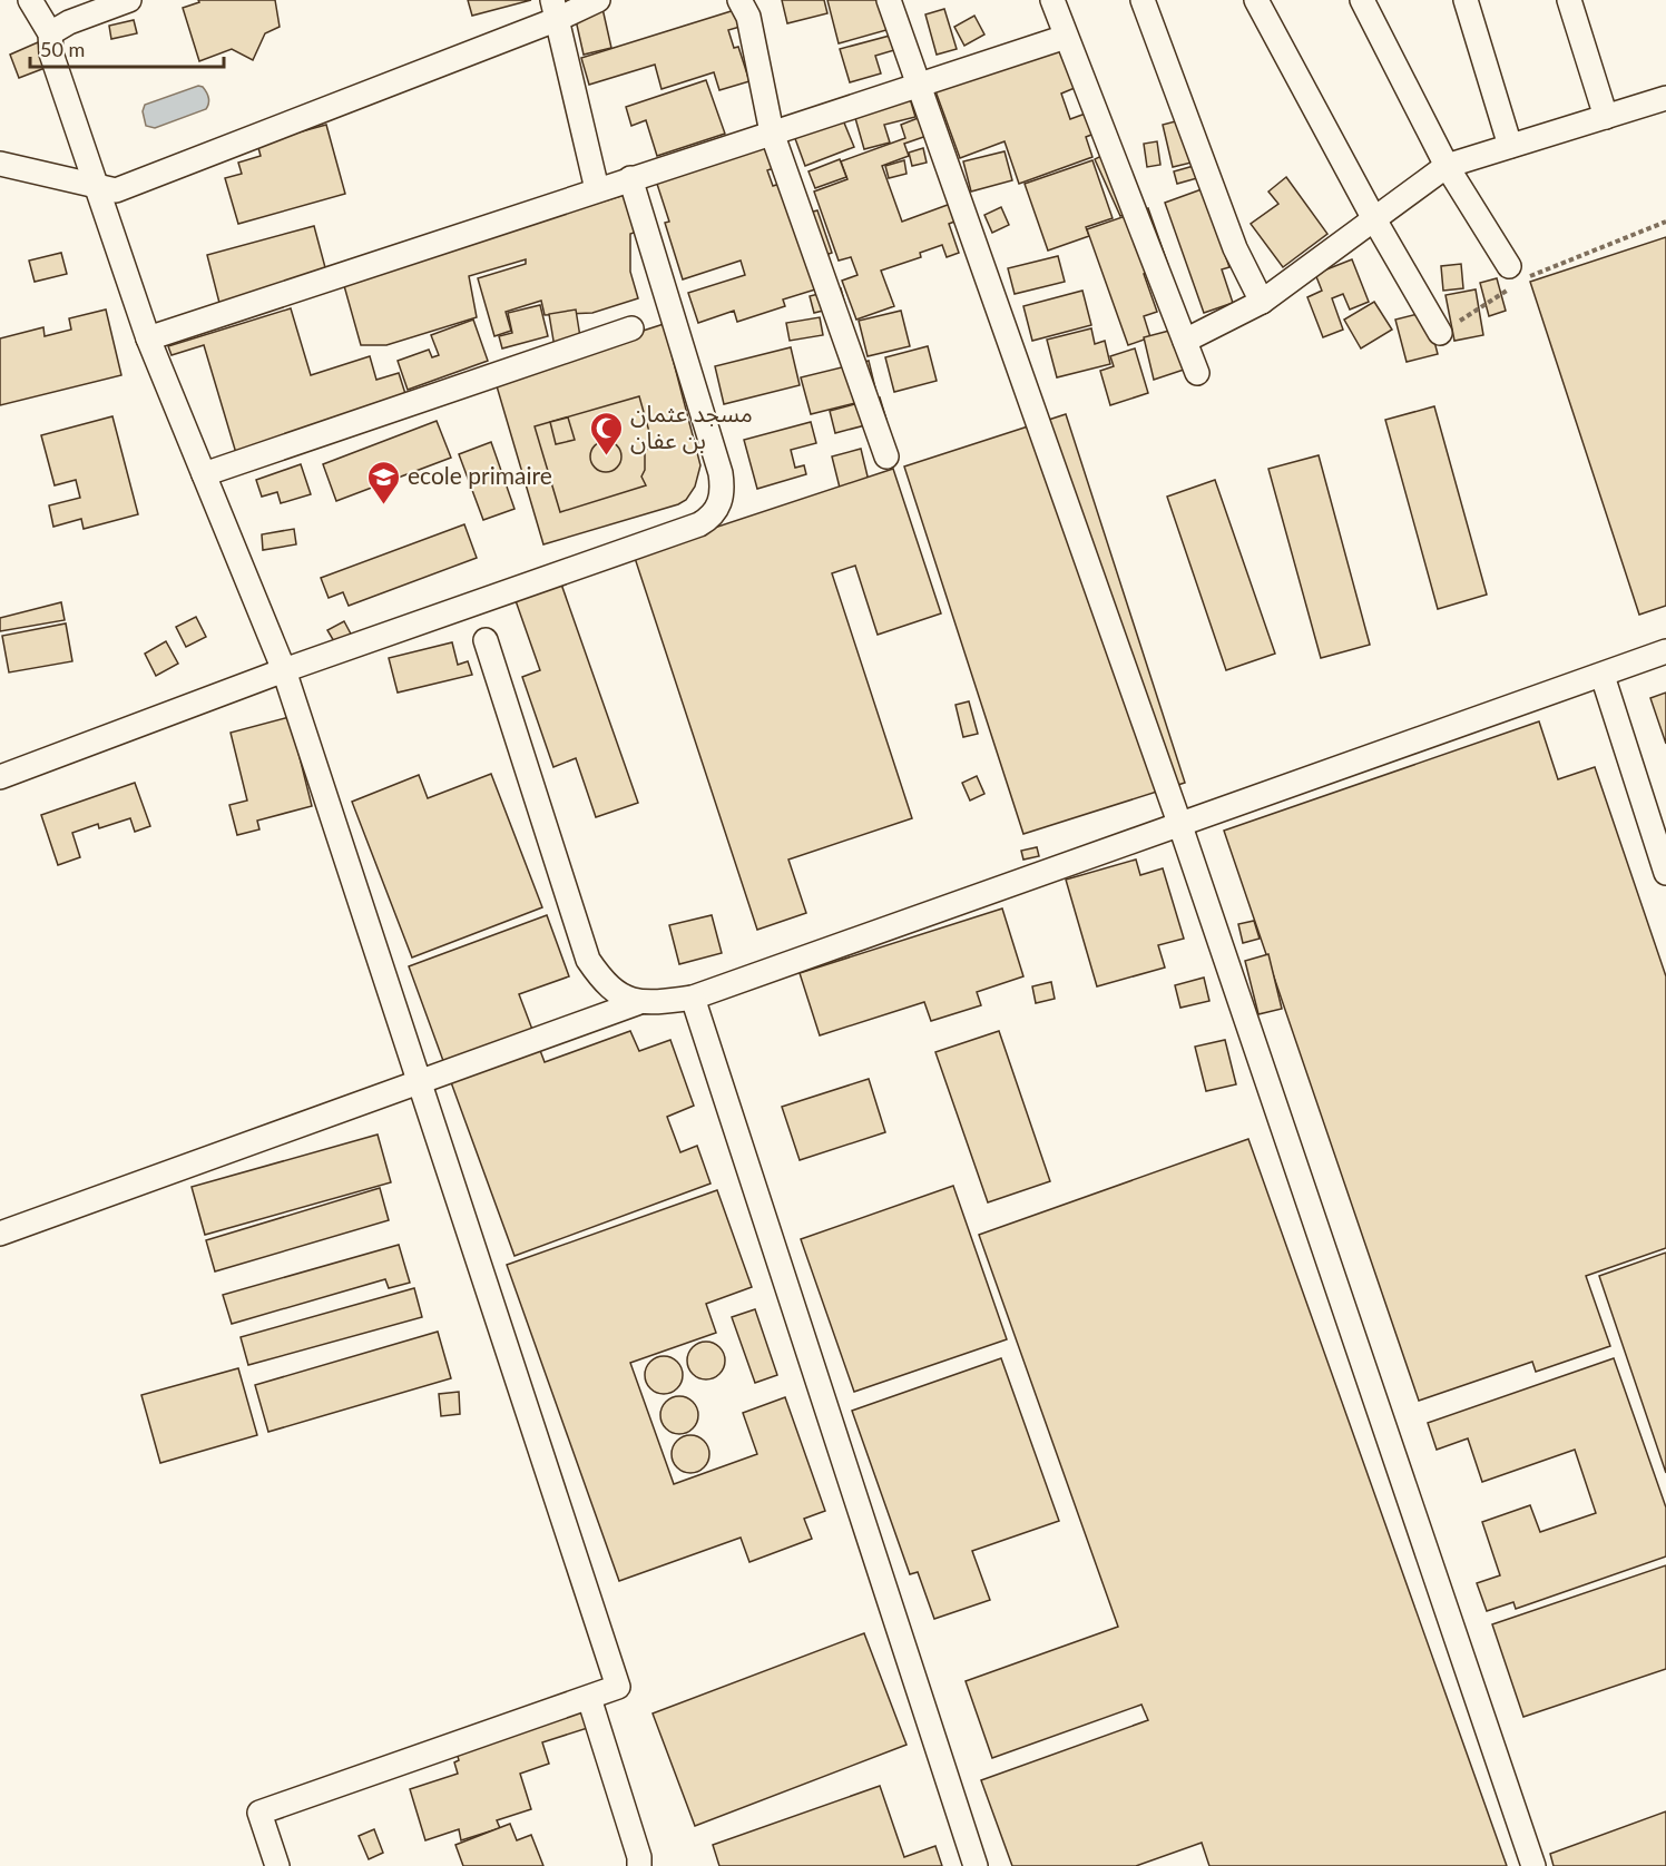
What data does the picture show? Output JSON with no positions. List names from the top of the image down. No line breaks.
{"places":{"mosque":["مسجد عثمان بن عفان"],"school or university":["ecole primaire"]},"scale_bar":"50 m"}
